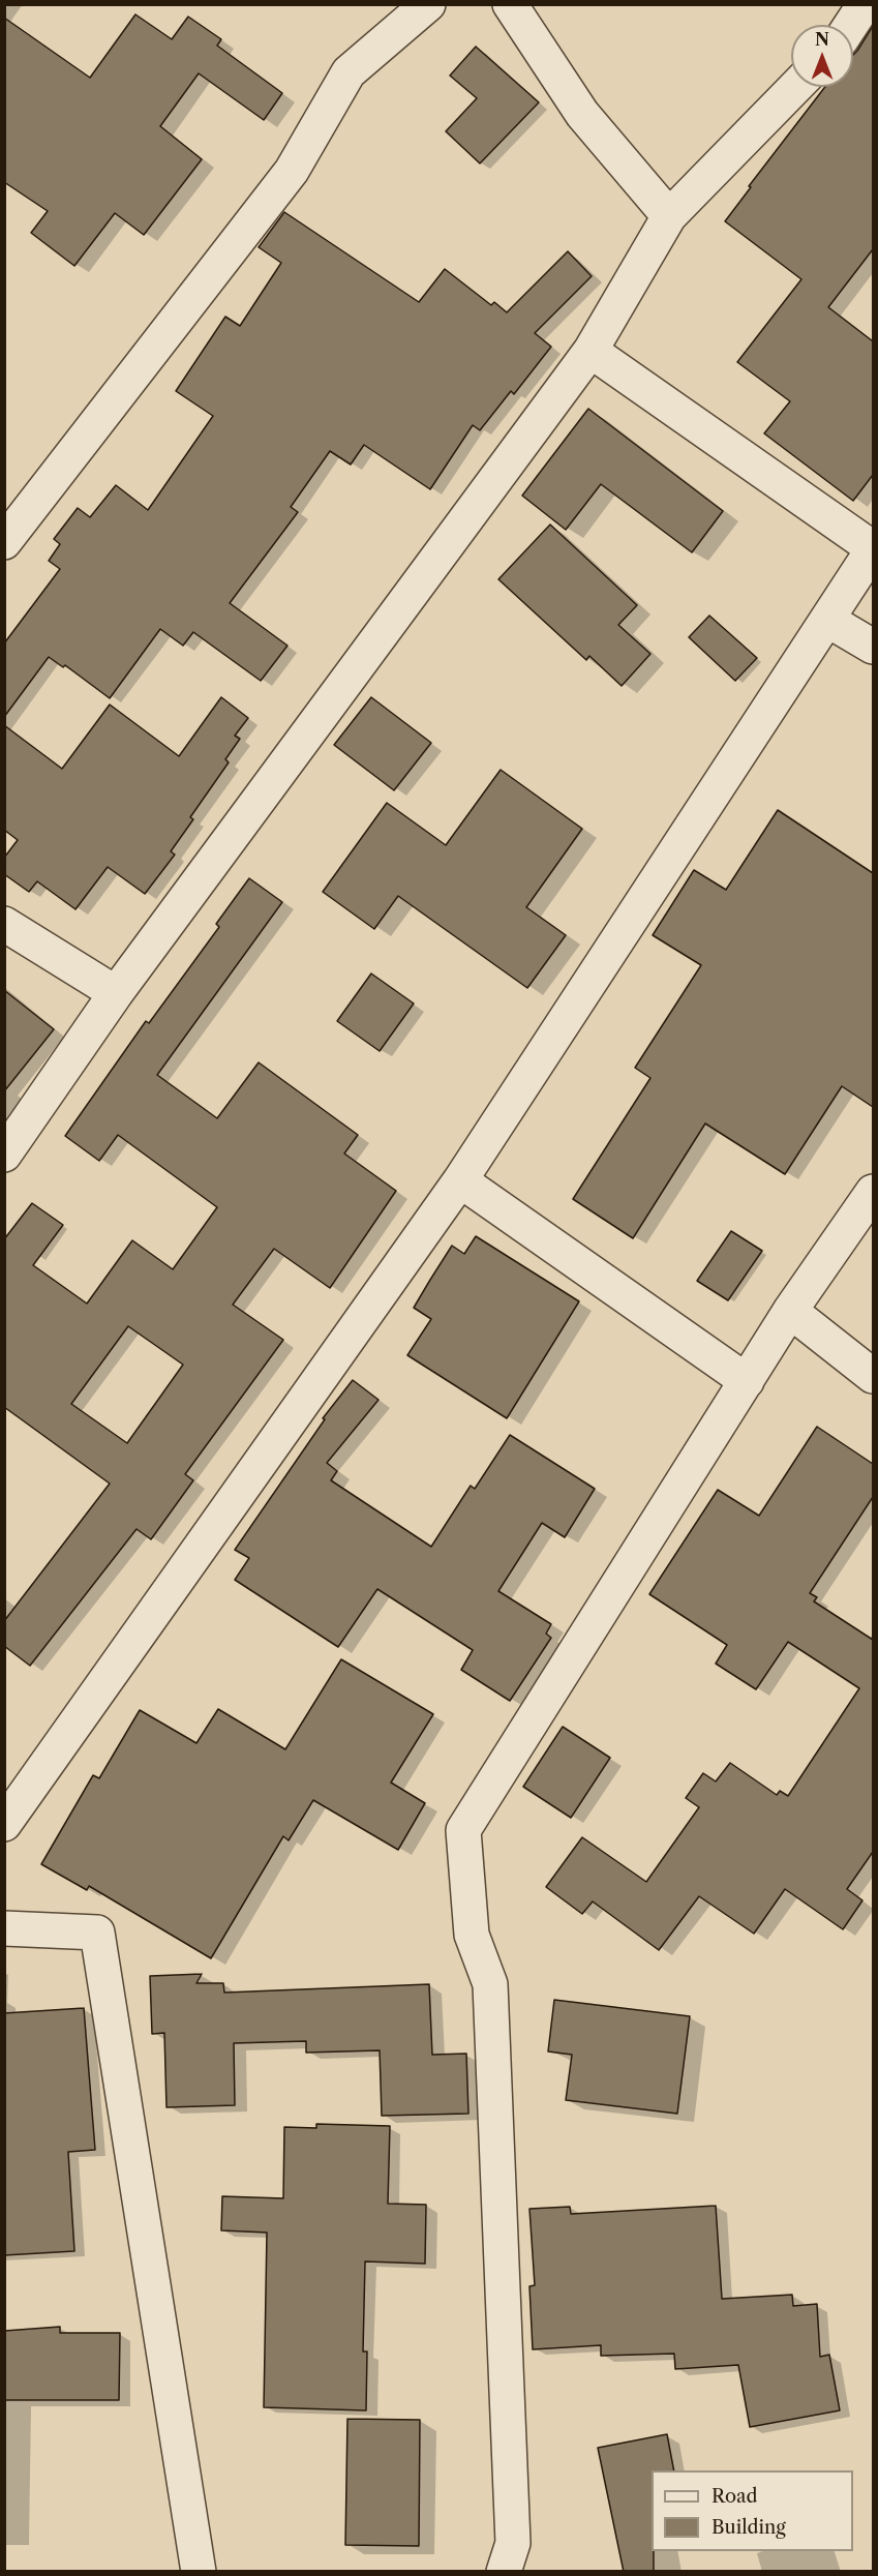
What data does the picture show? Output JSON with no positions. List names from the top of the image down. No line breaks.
{"legend":["Road","Building"],"north":"top"}
